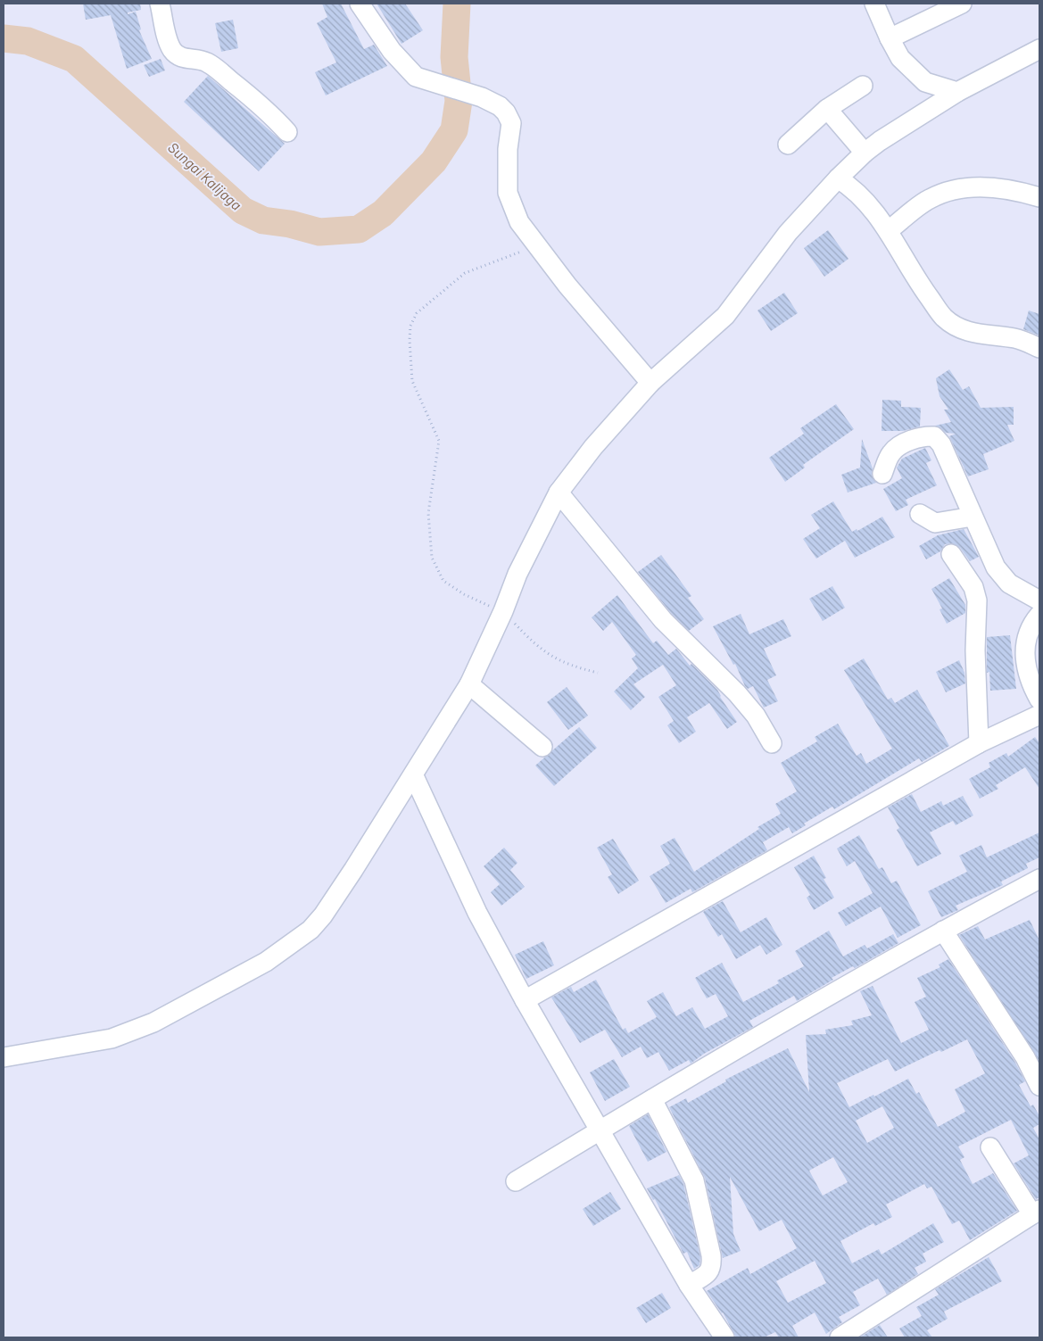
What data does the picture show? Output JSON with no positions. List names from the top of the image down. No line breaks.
{"water":["Sungai Kalijaga"]}
